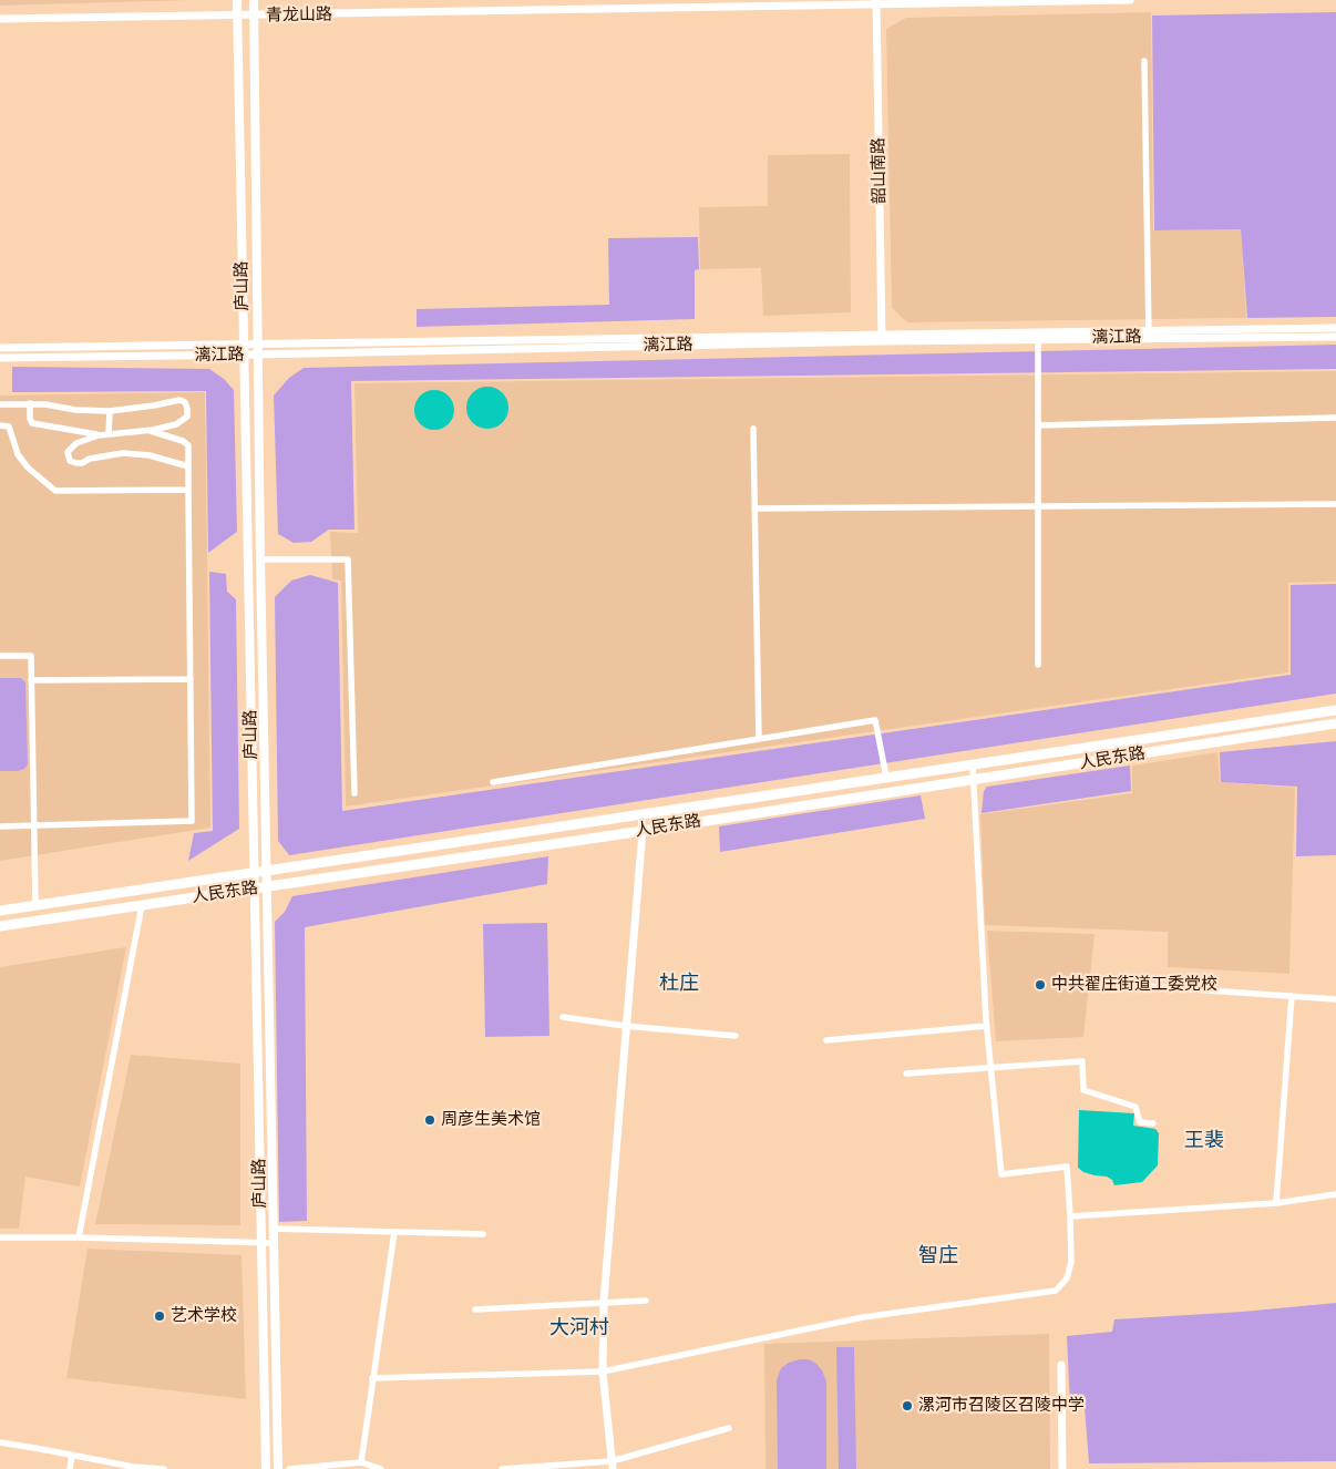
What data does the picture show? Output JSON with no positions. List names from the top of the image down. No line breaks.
{"streets":{"main road":["庐山路","人民东路"],"street":["青龙山路","韶山南路","漓江路"]},"crossings":[["青龙山路","韶山南路"],["青龙山路","庐山路"],["韶山南路","漓江路"],["庐山路","漓江路"],["庐山路","人民东路"]],"districts":["杜庄","王裴","智庄","大河村"],"places":["中共翟庄街道工委党校","周彦生美术馆","艺术学校","漯河市召陵区召陵中学"]}
